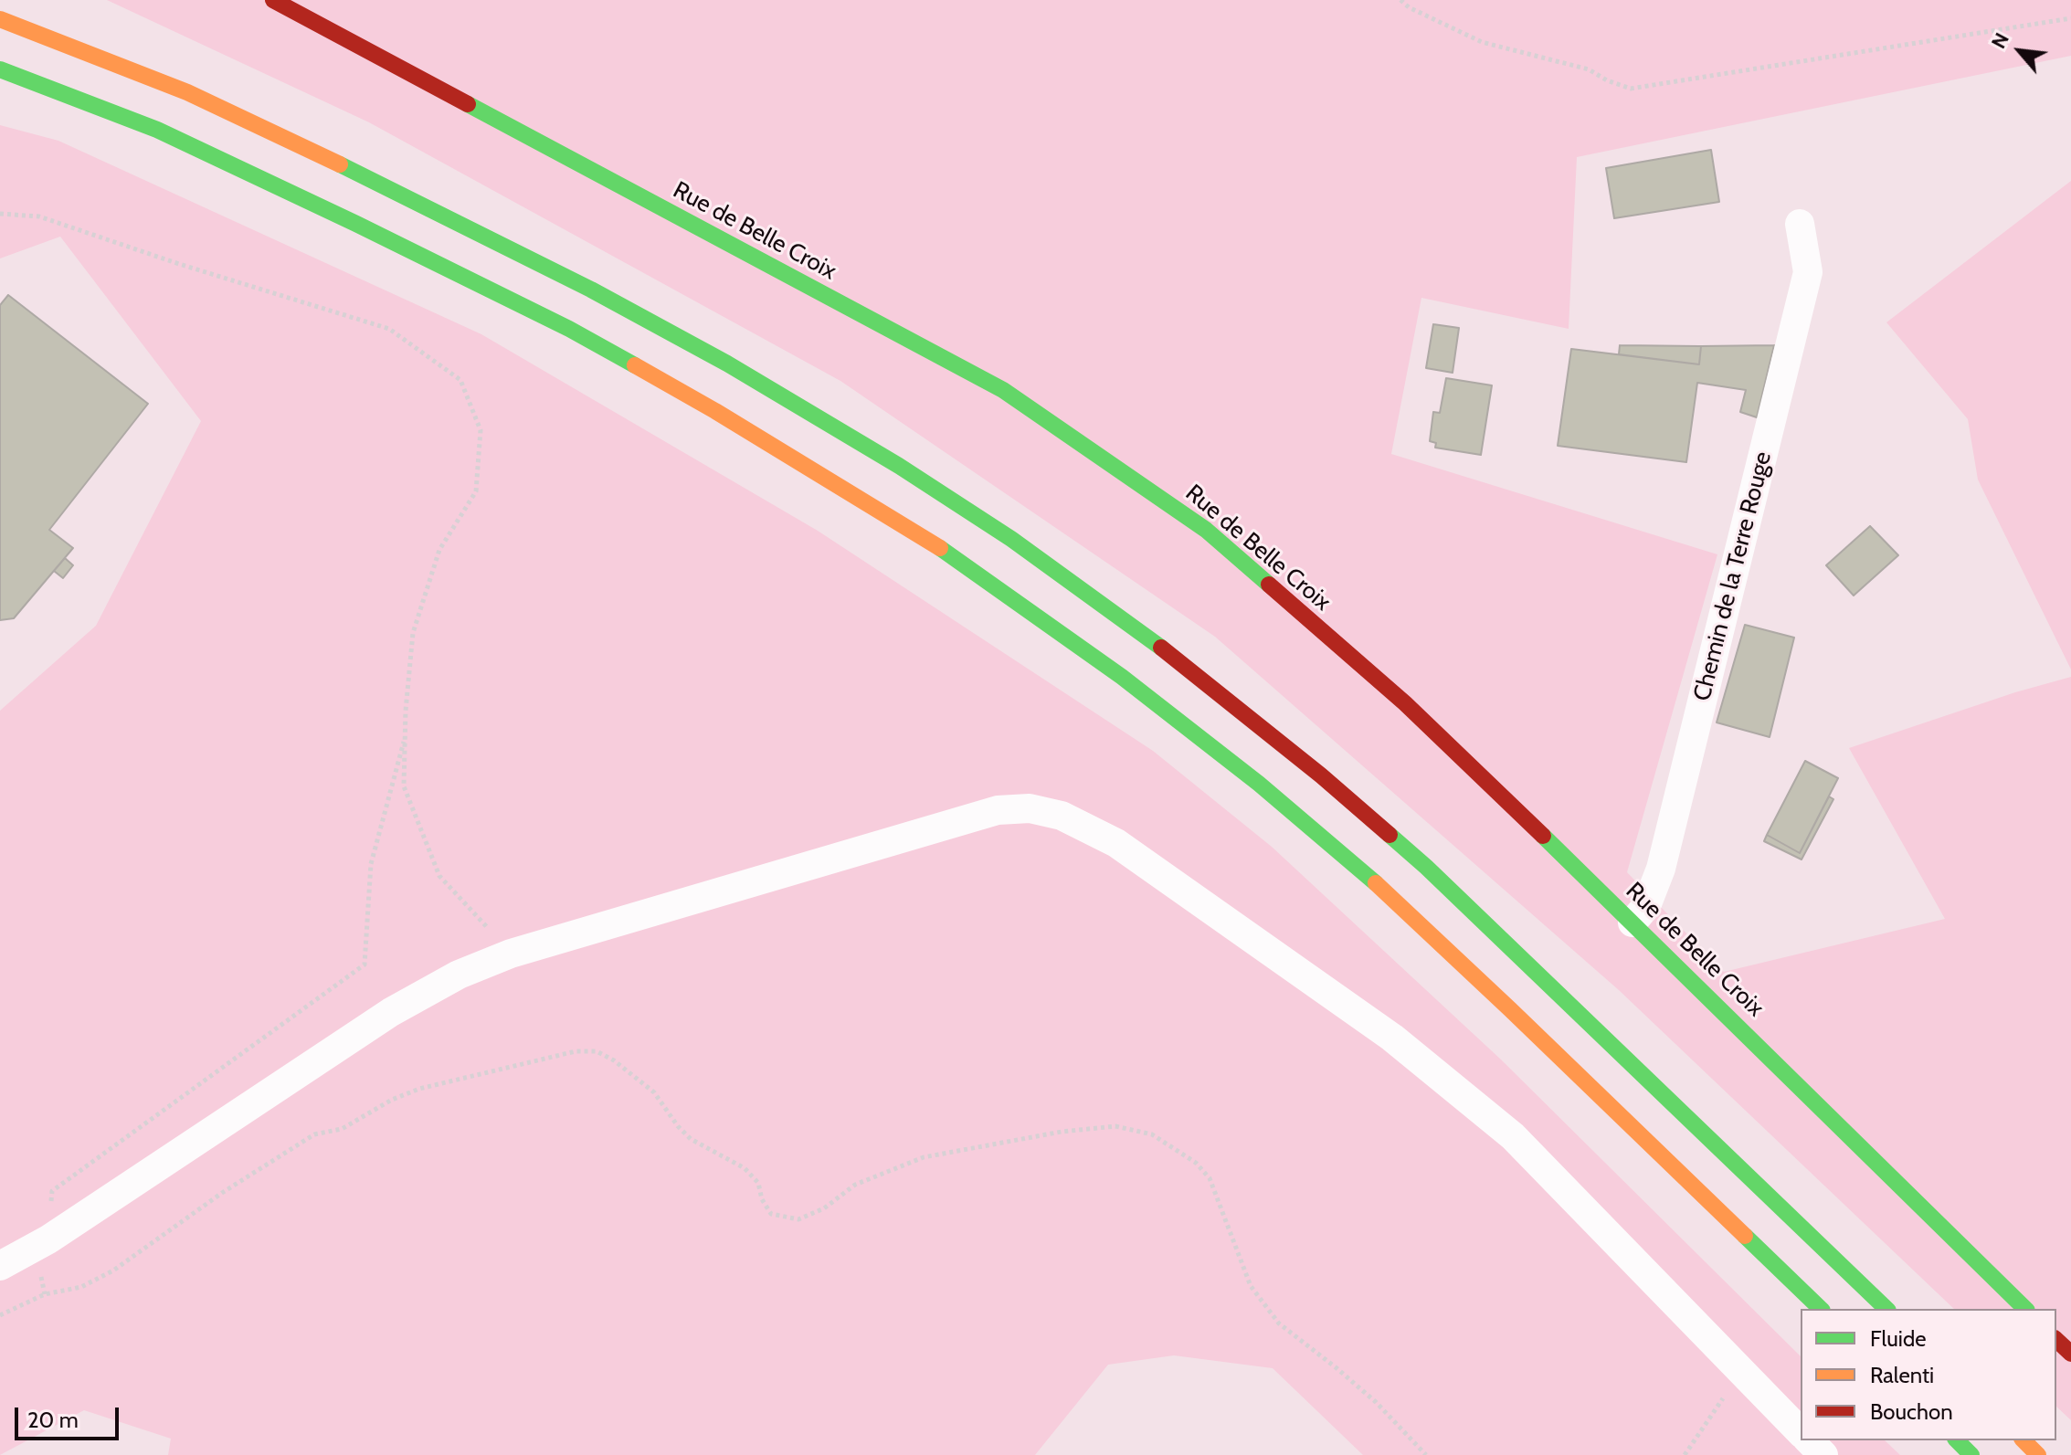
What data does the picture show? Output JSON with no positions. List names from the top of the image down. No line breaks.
{"streets":{"main road":["Rue de Belle Croix"],"street":["Chemin de la Terre Rouge"]},"crossings":[["Rue de Belle Croix","Chemin de la Terre Rouge"]],"legend":["Fluide","Ralenti","Bouchon"],"scale_bar":"20 m","north":"top left"}
